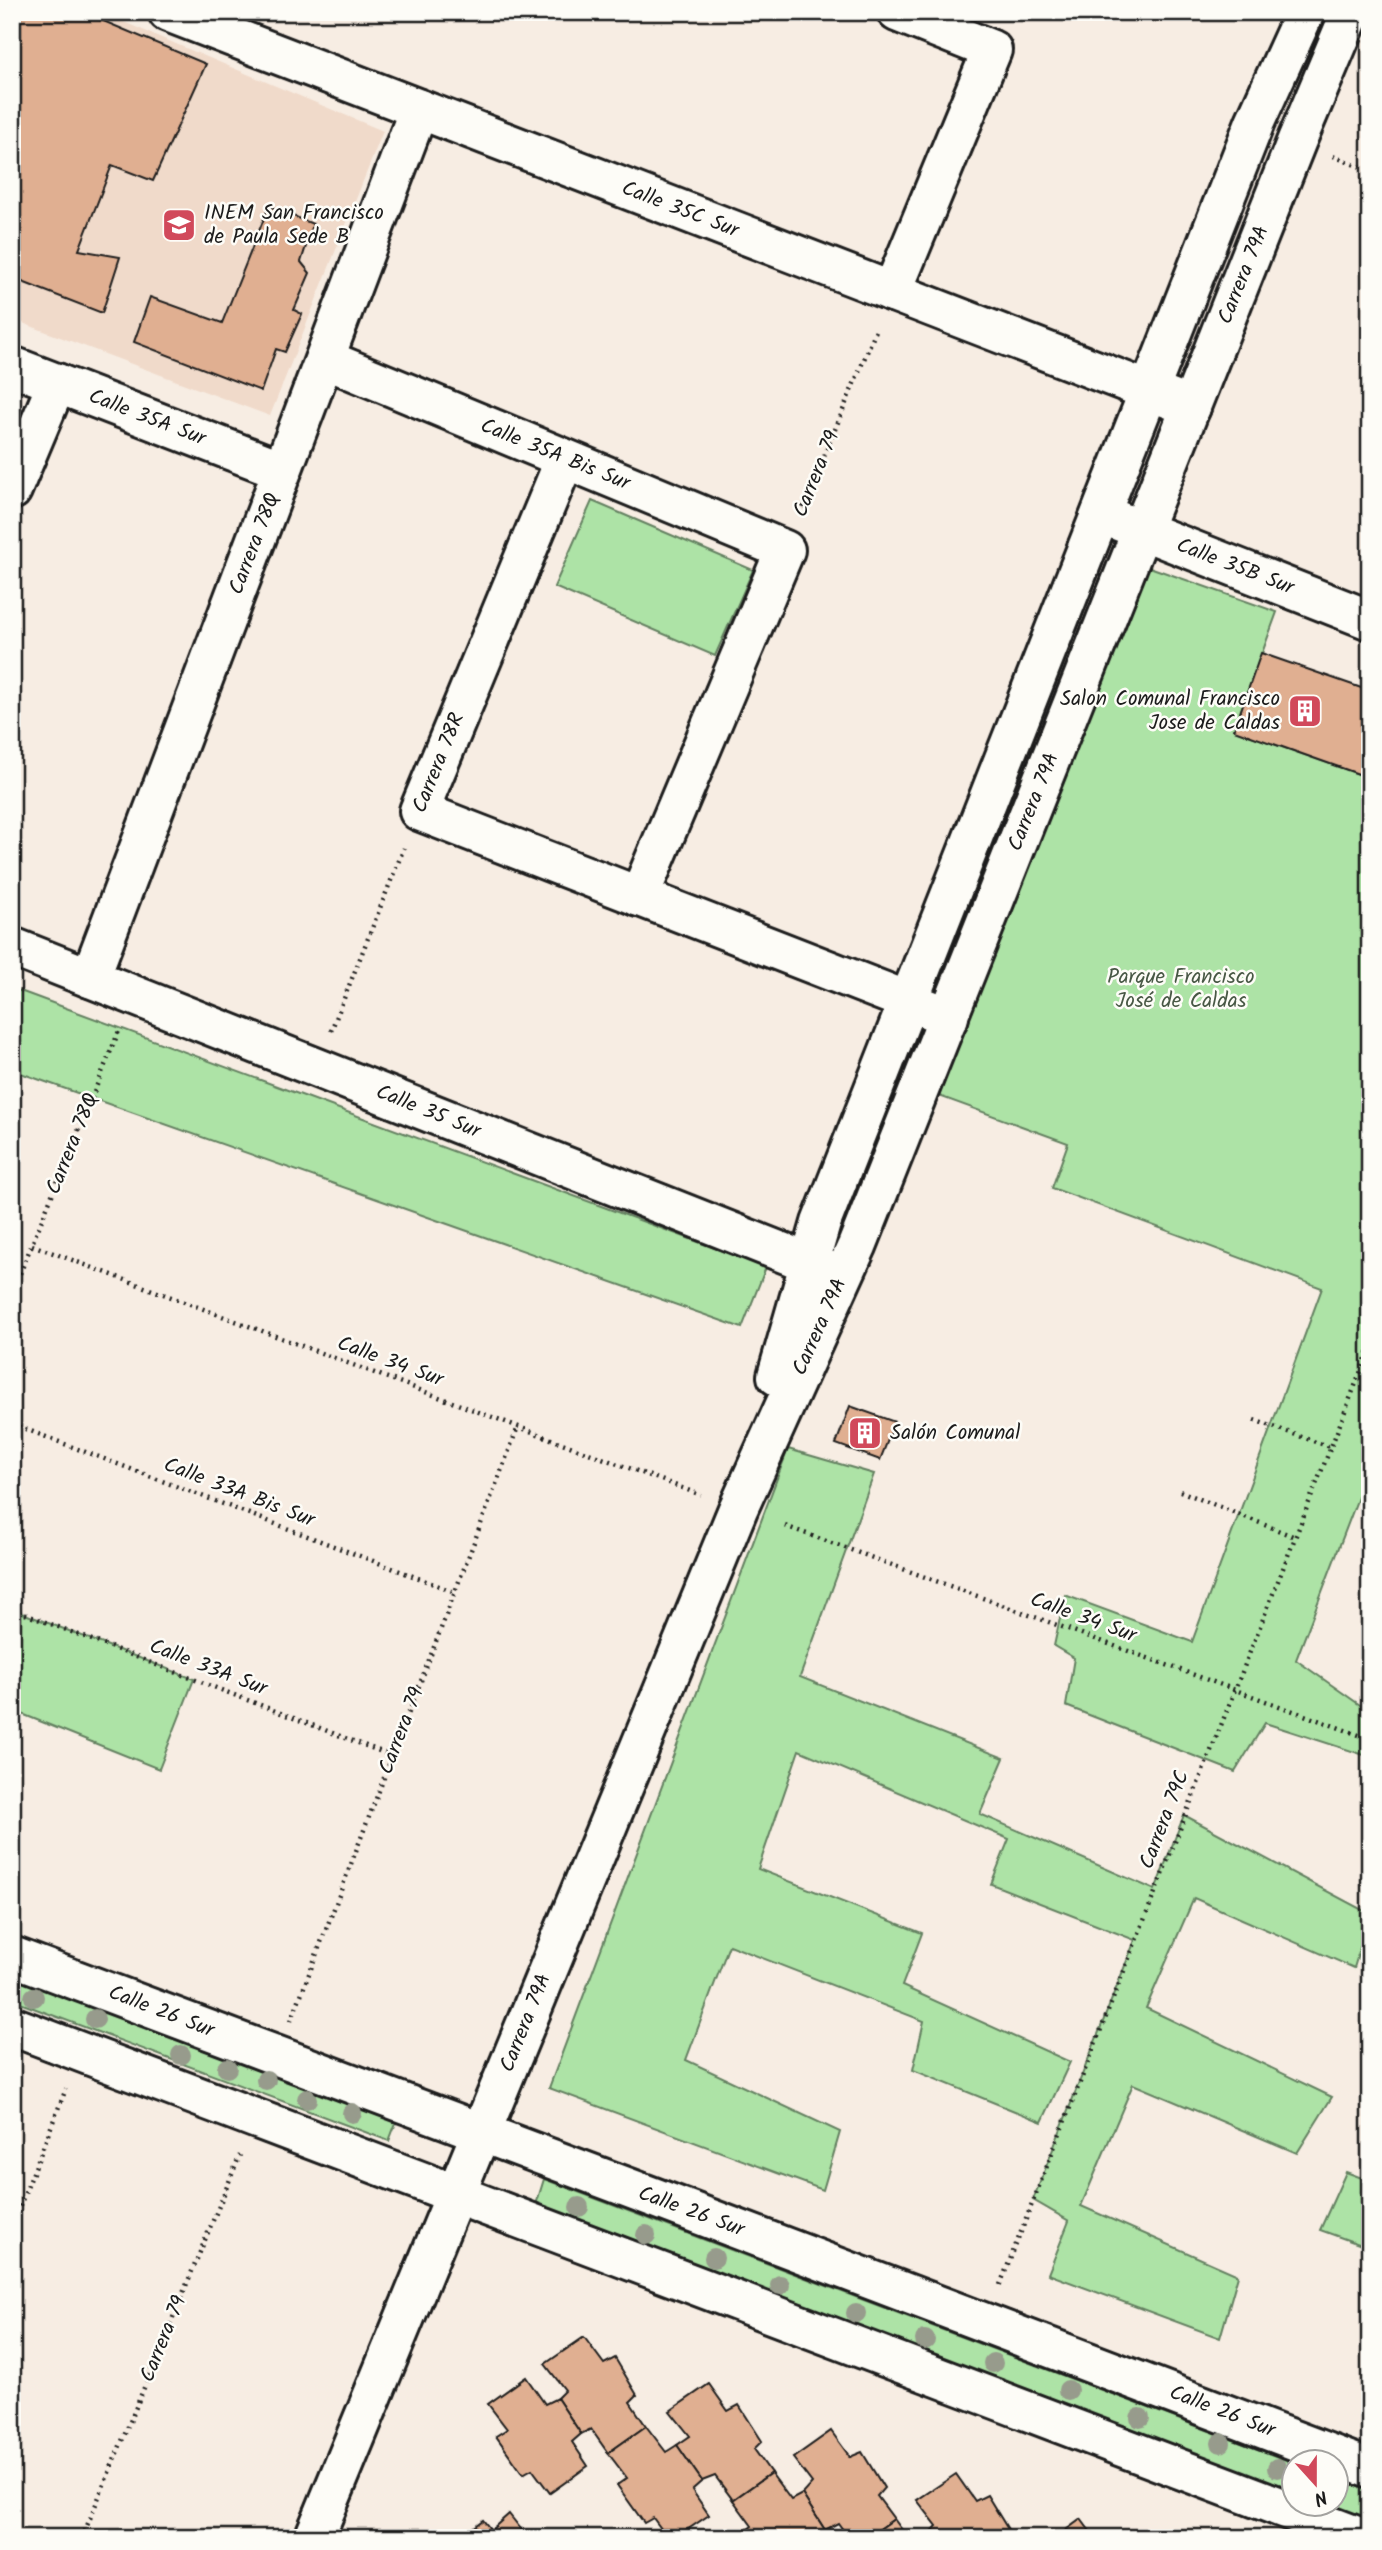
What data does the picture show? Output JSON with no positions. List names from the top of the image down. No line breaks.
{"streets":{"street":["Calle 35C Sur","Carrera 79A","Calle 35A Sur","Calle 35A Bis Sur","Carrera 78Q","Calle 35B Sur","Carrera 78R","Calle 35 Sur","Calle 26 Sur"],"path":["Carrera 79","Calle 34 Sur","Calle 33A Bis Sur","Calle 33A Sur","Carrera 79C"]},"crossings":[["Calle 35C Sur","Carrera 79A"],["Calle 35C Sur","Carrera 79"],["Calle 35C Sur","Carrera 78Q"],["Carrera 79A","Calle 35B Sur"],["Carrera 79A","Calle 35 Sur"],["Carrera 79A","Calle 34 Sur"],["Carrera 79A","Calle 26 Sur"],["Calle 35A Sur","Carrera 78Q"],["Calle 35A Bis Sur","Carrera 79"],["Calle 35A Bis Sur","Carrera 78Q"],["Calle 35A Bis Sur","Carrera 78R"],["Carrera 79","Calle 34 Sur"],["Carrera 79","Calle 33A Bis Sur"],["Carrera 79","Calle 33A Sur"],["Carrera 78Q","Calle 35 Sur"],["Carrera 78Q","Calle 34 Sur"],["Carrera 78R","Calle 35 Sur"],["Calle 34 Sur","Carrera 79C"]],"parks":["Parque Francisco José de Caldas"],"places":{"school or university":["INEM San Francisco de Paula Sede B"],"building":["Salon Comunal Francisco Jose de Caldas","Salón Comunal"]},"north":"bottom"}
